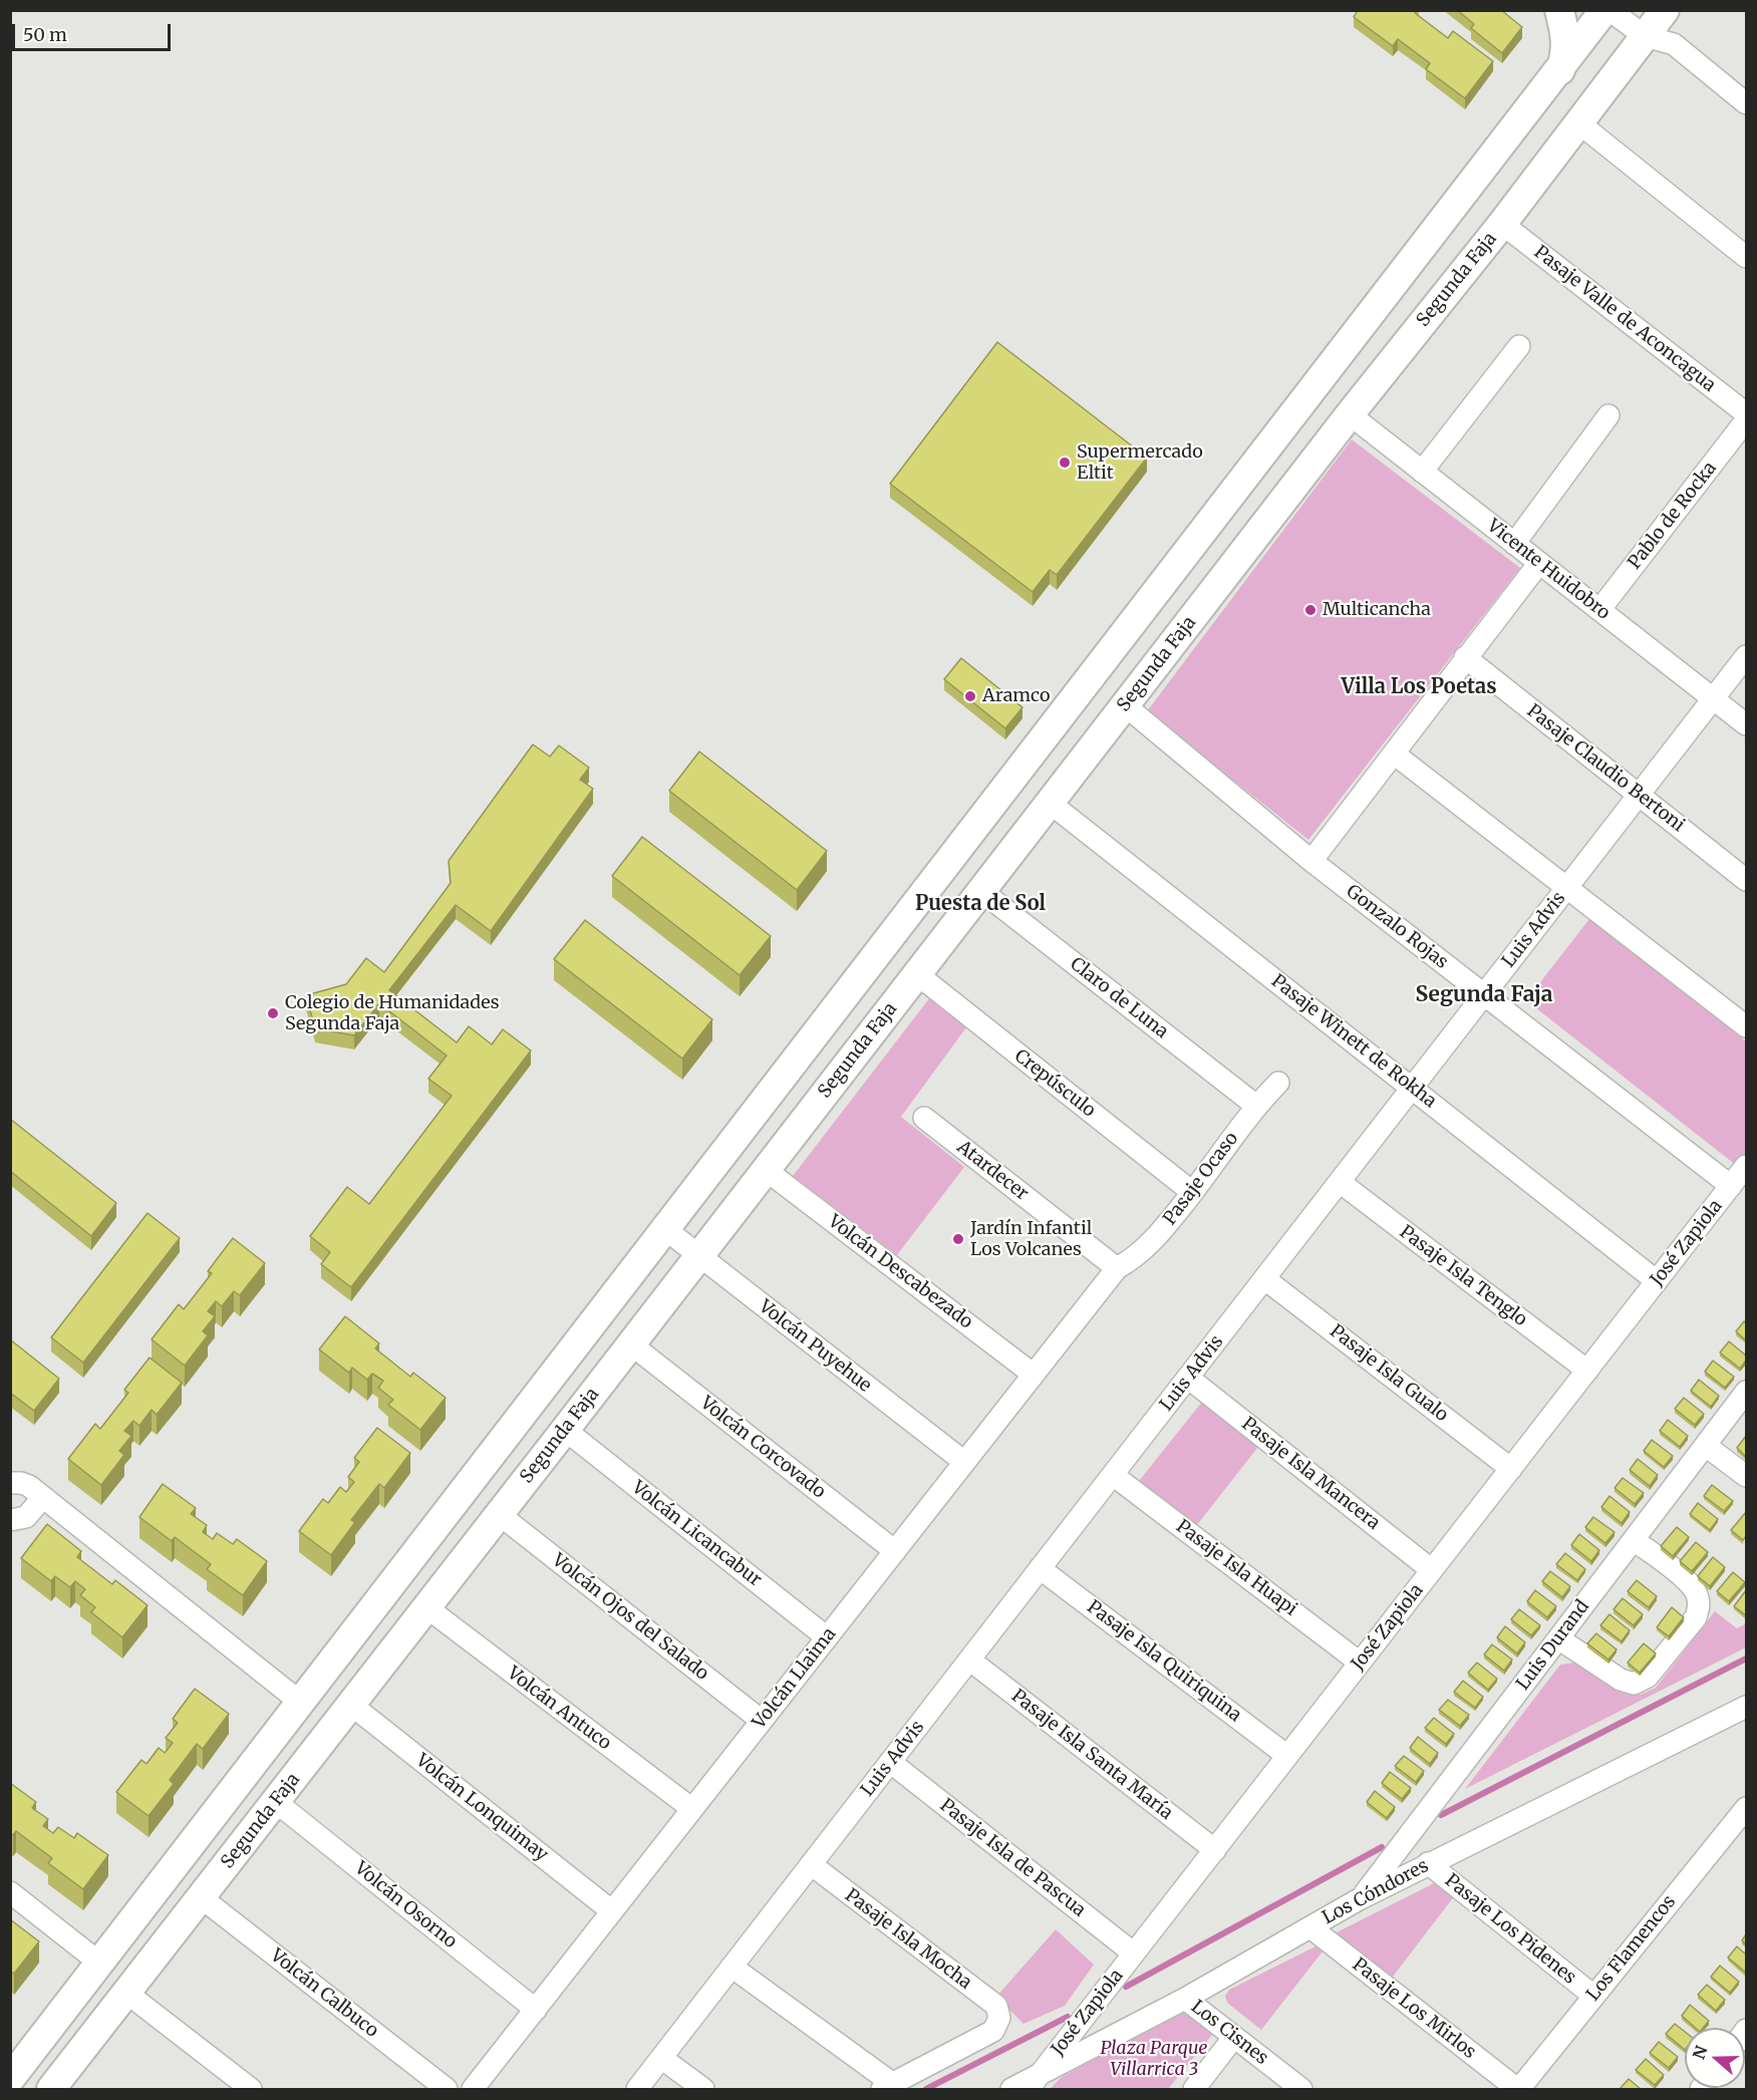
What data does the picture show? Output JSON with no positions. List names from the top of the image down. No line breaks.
{"streets":{"main road":["Segunda Faja"],"street":["Pasaje Valle de Aconcagua","Pablo de Rocka","Vicente Huidobro","Pasaje Claudio Bertoni","Gonzalo Rojas","Luis Advis","Claro de Luna","Pasaje Winett de Rokha","Crepúsculo","Atardecer","Pasaje Ocaso","José Zapiola","Volcán Descabezado","Pasaje Isla Tenglo","Volcán Puyehue","Pasaje Isla Gualo","Volcán Corcovado","Pasaje Isla Mancera","Volcán Licancabur","Pasaje Isla Huapi","Volcán Ojos del Salado","Luis Durand","Pasaje Isla Quiriquina","Volcán Llaima","Volcán Antuco","Pasaje Isla Santa María","Volcán Lonquimay","Pasaje Isla de Pascua","Los Cóndores","Volcán Osorno","Pasaje Los Pidenes","Pasaje Isla Mocha","Los Flamencos","Volcán Calbuco","Pasaje Los Mirlos","Los Cisnes"]},"crossings":[["Segunda Faja","Pasaje Valle de Aconcagua"],["Segunda Faja","Vicente Huidobro"],["Segunda Faja","Gonzalo Rojas"],["Segunda Faja","Claro de Luna"],["Segunda Faja","Pasaje Winett de Rokha"],["Segunda Faja","Crepúsculo"],["Segunda Faja","Volcán Descabezado"],["Segunda Faja","Volcán Puyehue"],["Segunda Faja","Volcán Corcovado"],["Segunda Faja","Volcán Licancabur"],["Segunda Faja","Volcán Ojos del Salado"],["Segunda Faja","Volcán Antuco"],["Segunda Faja","Volcán Lonquimay"],["Segunda Faja","Volcán Osorno"],["Segunda Faja","Volcán Calbuco"],["Pablo de Rocka","Vicente Huidobro"],["Vicente Huidobro","Luis Advis"],["Pasaje Claudio Bertoni","Luis Advis"],["Gonzalo Rojas","Luis Advis"],["Gonzalo Rojas","José Zapiola"],["Luis Advis","Pasaje Winett de Rokha"],["Luis Advis","Pasaje Isla Tenglo"],["Luis Advis","Pasaje Isla Gualo"],["Luis Advis","Pasaje Isla Mancera"],["Luis Advis","Pasaje Isla Huapi"],["Luis Advis","Pasaje Isla Quiriquina"],["Luis Advis","Pasaje Isla Santa María"],["Luis Advis","Pasaje Isla de Pascua"],["Luis Advis","Pasaje Isla Mocha"],["Claro de Luna","Pasaje Ocaso"],["Pasaje Winett de Rokha","José Zapiola"],["Crepúsculo","Pasaje Ocaso"],["Atardecer","Pasaje Ocaso"],["Atardecer","Volcán Llaima"],["Pasaje Ocaso","Volcán Llaima"],["José Zapiola","Pasaje Isla Tenglo"],["José Zapiola","Pasaje Isla Gualo"],["José Zapiola","Pasaje Isla Mancera"],["José Zapiola","Pasaje Isla Huapi"],["José Zapiola","Pasaje Isla Quiriquina"],["José Zapiola","Pasaje Isla Santa María"],["José Zapiola","Pasaje Isla de Pascua"],["José Zapiola","Los Cóndores"],["Volcán Descabezado","Volcán Llaima"],["Volcán Puyehue","Volcán Llaima"],["Volcán Corcovado","Volcán Llaima"],["Volcán Licancabur","Volcán Llaima"],["Volcán Ojos del Salado","Volcán Llaima"],["Luis Durand","Los Cóndores"],["Volcán Llaima","Volcán Antuco"],["Volcán Llaima","Volcán Lonquimay"],["Volcán Llaima","Volcán Osorno"],["Los Cóndores","Pasaje Los Pidenes"],["Los Cóndores","Pasaje Los Mirlos"],["Los Cóndores","Los Cisnes"],["Pasaje Los Pidenes","Los Flamencos"],["Los Flamencos","Pasaje Los Mirlos"]],"districts":["Villa Los Poetas","Puesta de Sol","Segunda Faja"],"parks":["Plaza Parque Villarrica 3"],"places":["Supermercado Eltit","Multicancha","Aramco","Colegio de Humanidades Segunda Faja","Jardín Infantil Los Volcanes"],"scale_bar":"50 m","north":"left"}
